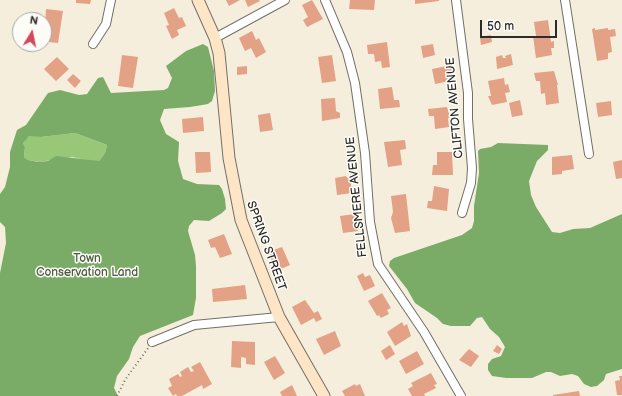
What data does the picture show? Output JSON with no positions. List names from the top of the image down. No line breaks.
{"streets":{"street":["CLIFTON AVENUE","FELLSMERE AVENUE","SPRING STREET"]},"parks":["Town Conservation Land"],"scale_bar":"50 m","north":"top"}
